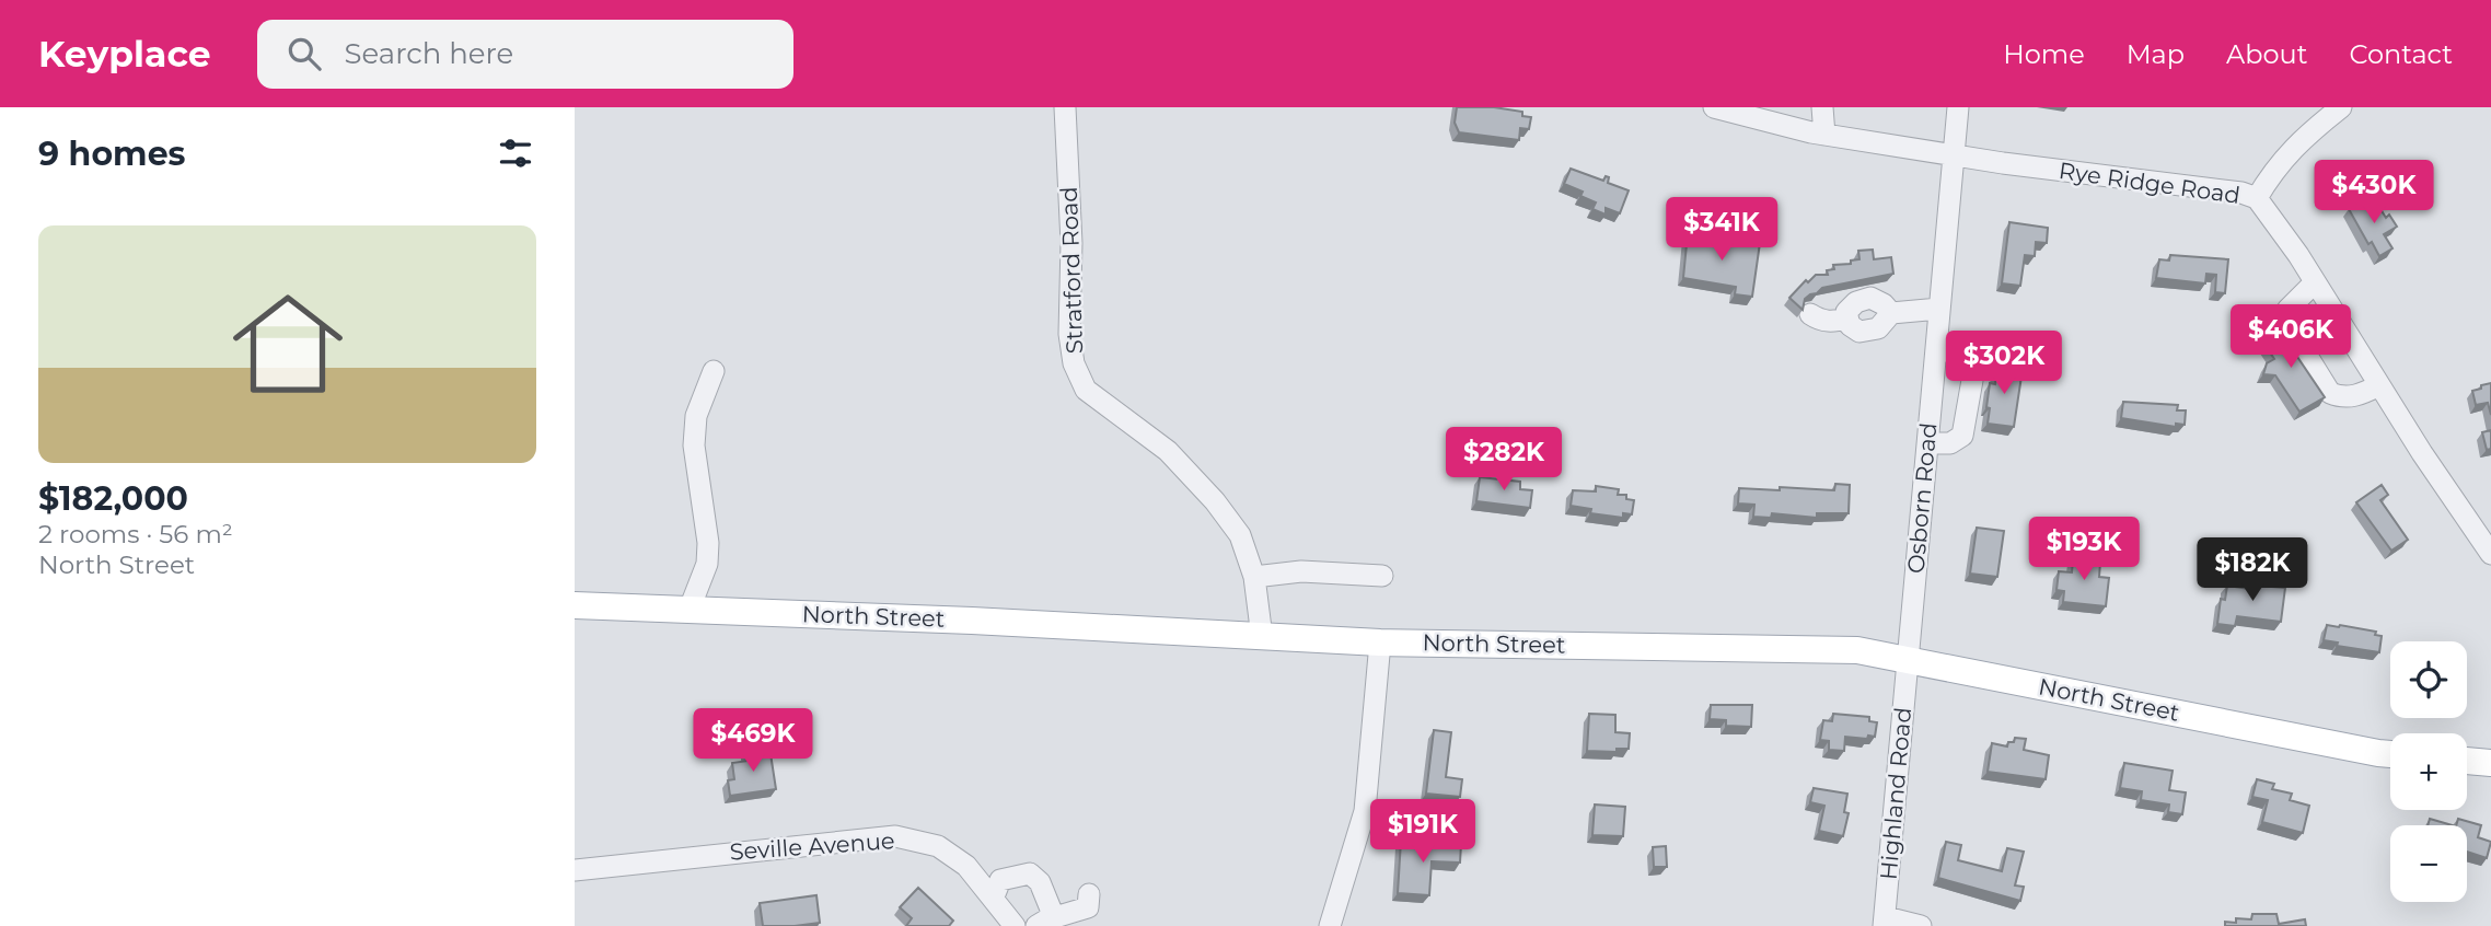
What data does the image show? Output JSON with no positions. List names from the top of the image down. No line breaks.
{"streets":{"main road":["North Street"],"street":["Rye Ridge Road","Stratford Road","Osborn Road","Highland Road","Seville Avenue"]},"crossings":[["Rye Ridge Road","Osborn Road"],["Stratford Road","North Street"],["Osborn Road","North Street"],["Osborn Road","Highland Road"],["North Street","Highland Road"]],"page":{"header":"Keyplace","search":"Search here","nav":["Home","Map","About","Contact"],"heading":"9 homes","price":["$430K","$341K","$406K","$302K","$282K","$193K","$182K","$469K","$191K"],"list":[{"name":"$182,000","note":"2 rooms · 56 m² · North Street"}],"map_buttons":["+","−"]}}
